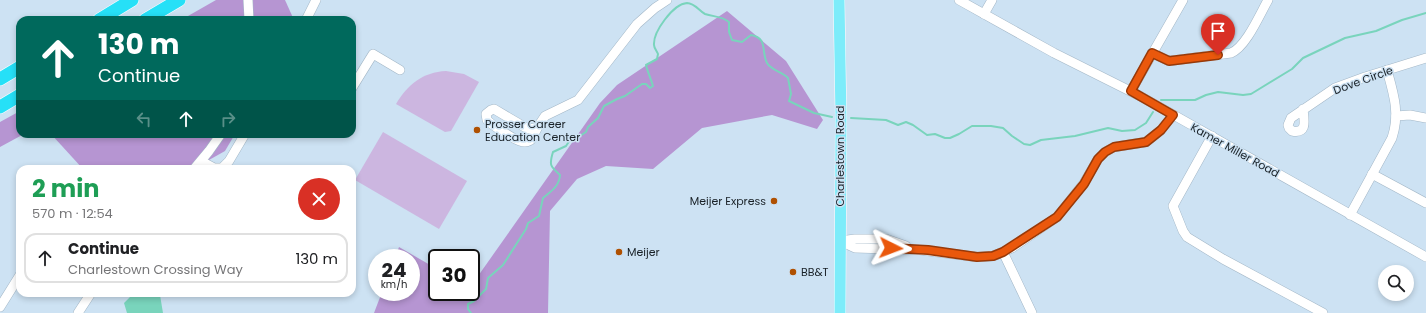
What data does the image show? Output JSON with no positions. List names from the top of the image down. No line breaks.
{"streets":{"main road":["Charlestown Road"],"street":["Dove Circle","Kamer Miller Road"]},"places":["Prosser Career Education Center","Meijer Express","Meijer","BB&T"],"page":{"turn":["130 m","Continue"],"heading":["2 min","570 m · 12:54"],"list":[{"name":"Continue","note":"Charlestown Crossing Way","value":"130 m"}],"speed":"24 km/h","limit":"30"}}
